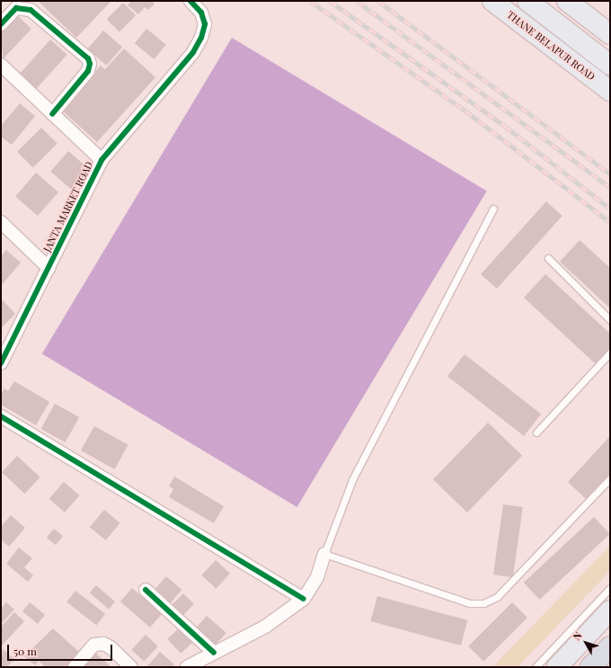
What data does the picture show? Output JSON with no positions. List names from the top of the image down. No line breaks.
{"streets":{"main road":["THANE BELAPUR ROAD"],"street":["JANTA MARKET ROAD"]},"scale_bar":"50 m","north":"top left"}
